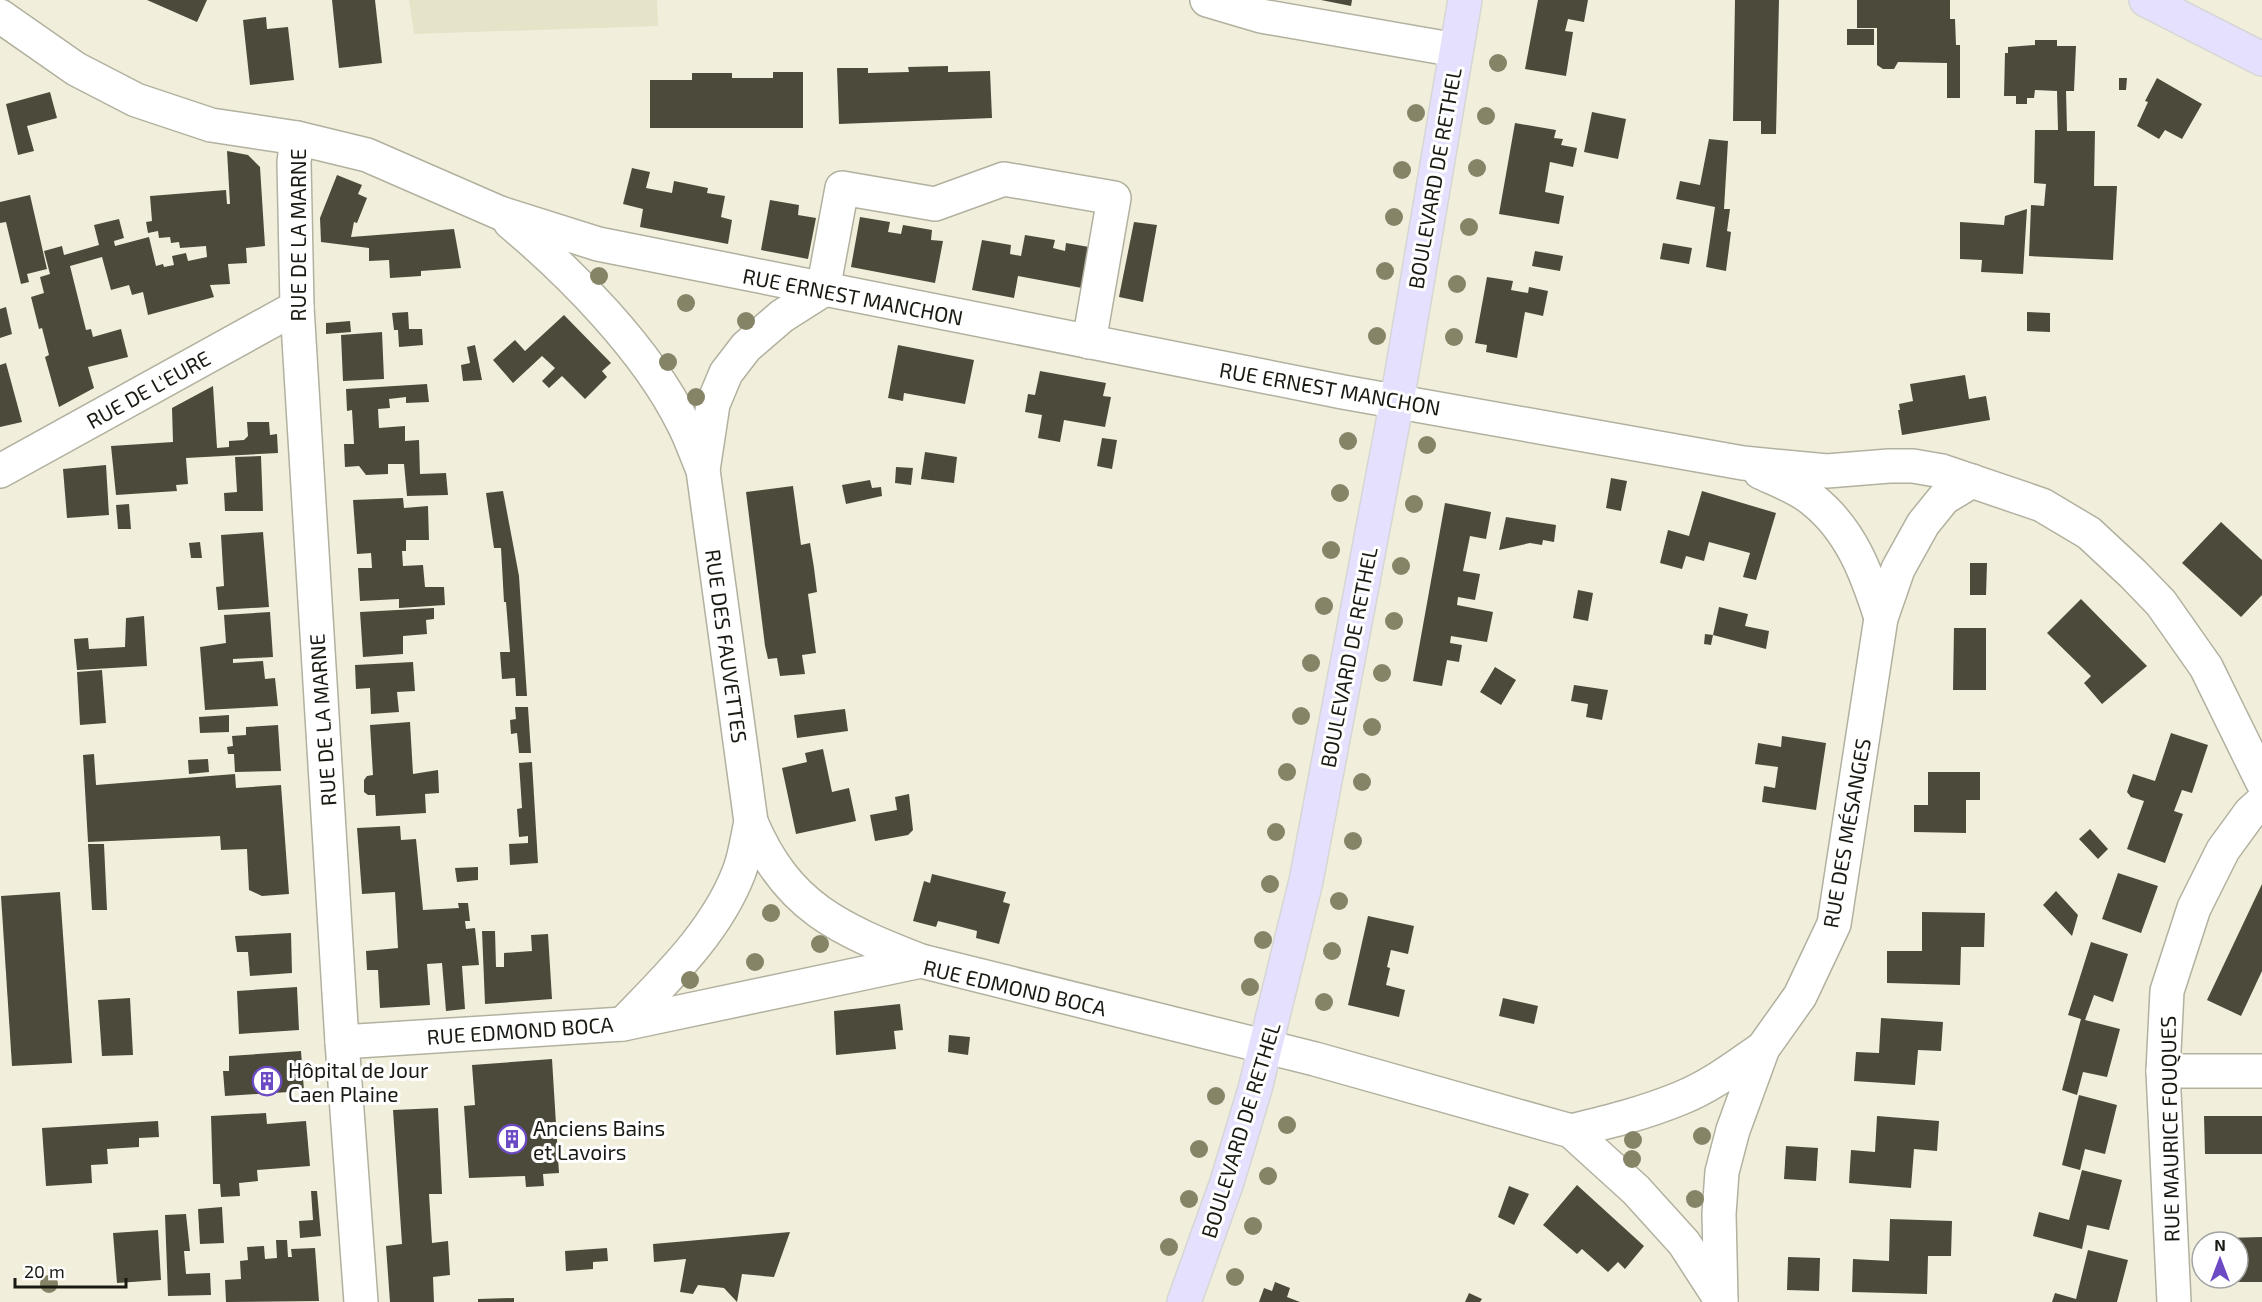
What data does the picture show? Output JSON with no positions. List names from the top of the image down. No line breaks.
{"streets":{"main road":["BOULEVARD DE RETHEL"],"street":["RUE DE LA MARNE","RUE ERNEST MANCHON","RUE DE L'EURE","RUE DES FAUVETTES","RUE DES MÉSANGES","RUE EDMOND BOCA","RUE MAURICE FOUQUES"]},"crossings":[["BOULEVARD DE RETHEL","RUE ERNEST MANCHON"],["BOULEVARD DE RETHEL","RUE EDMOND BOCA"],["RUE DE LA MARNE","RUE ERNEST MANCHON"],["RUE DE LA MARNE","RUE DE L'EURE"],["RUE DE LA MARNE","RUE EDMOND BOCA"],["RUE ERNEST MANCHON","RUE DES FAUVETTES"],["RUE ERNEST MANCHON","RUE DES MÉSANGES"],["RUE DES FAUVETTES","RUE EDMOND BOCA"],["RUE DES MÉSANGES","RUE EDMOND BOCA"]],"places":{"building":["Hôpital de Jour Caen Plaine","Anciens Bains et Lavoirs"]},"scale_bar":"20 m","north":"top"}
